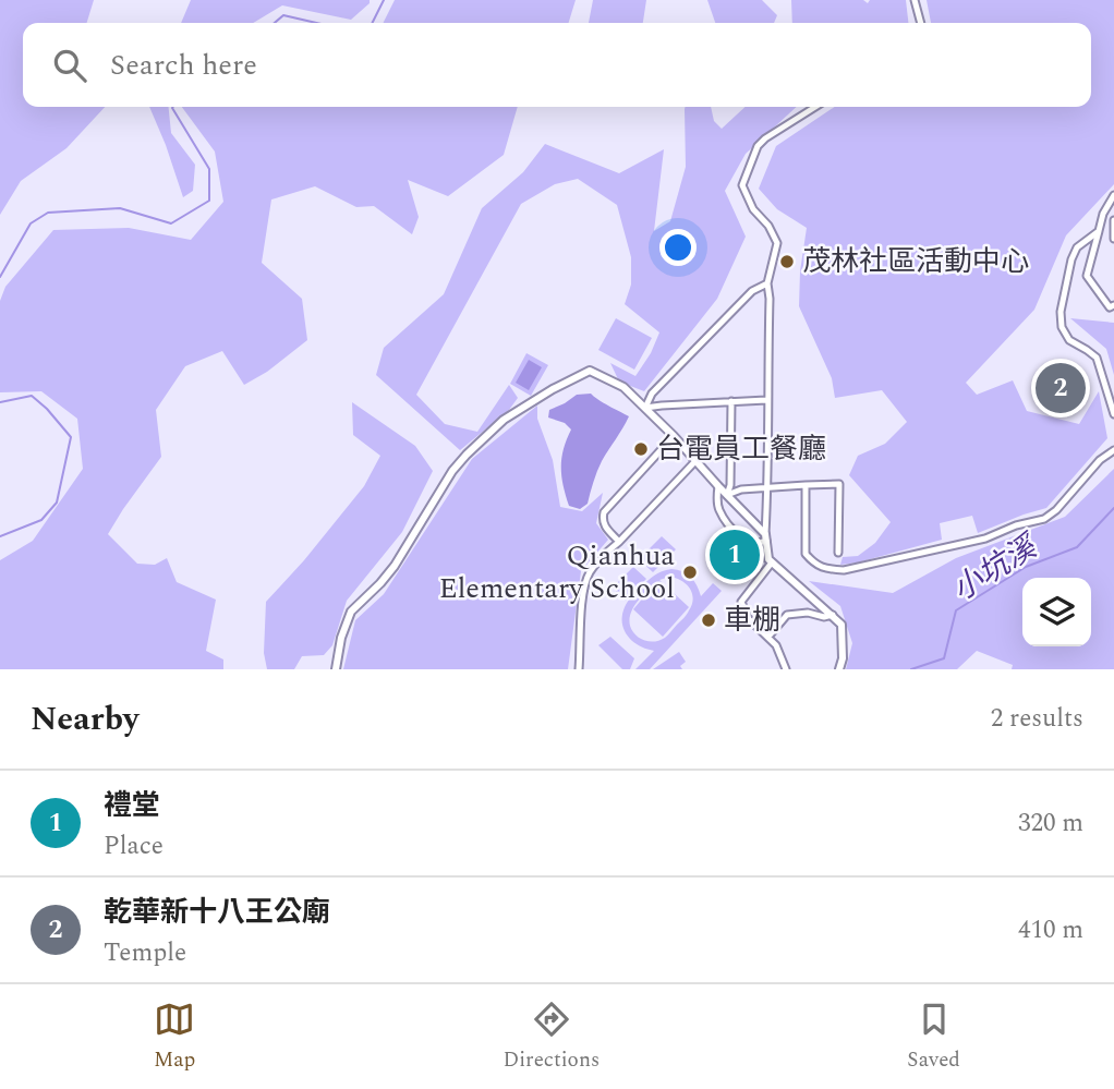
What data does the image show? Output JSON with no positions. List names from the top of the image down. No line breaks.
{"water":["小坑溪"],"places":["茂林社區活動中心","台電員工餐廳","Qianhua Elementary School","車棚"],"page":{"search":"Search here","pins":["2","1"],"heading":["Nearby","2 results"],"list":[{"mark":"1","name":"禮堂","note":"Place","value":"320 m"},{"mark":"2","name":"乾華新十八王公廟","note":"Temple","value":"410 m"}],"nav":["Map","Directions","Saved"]}}
